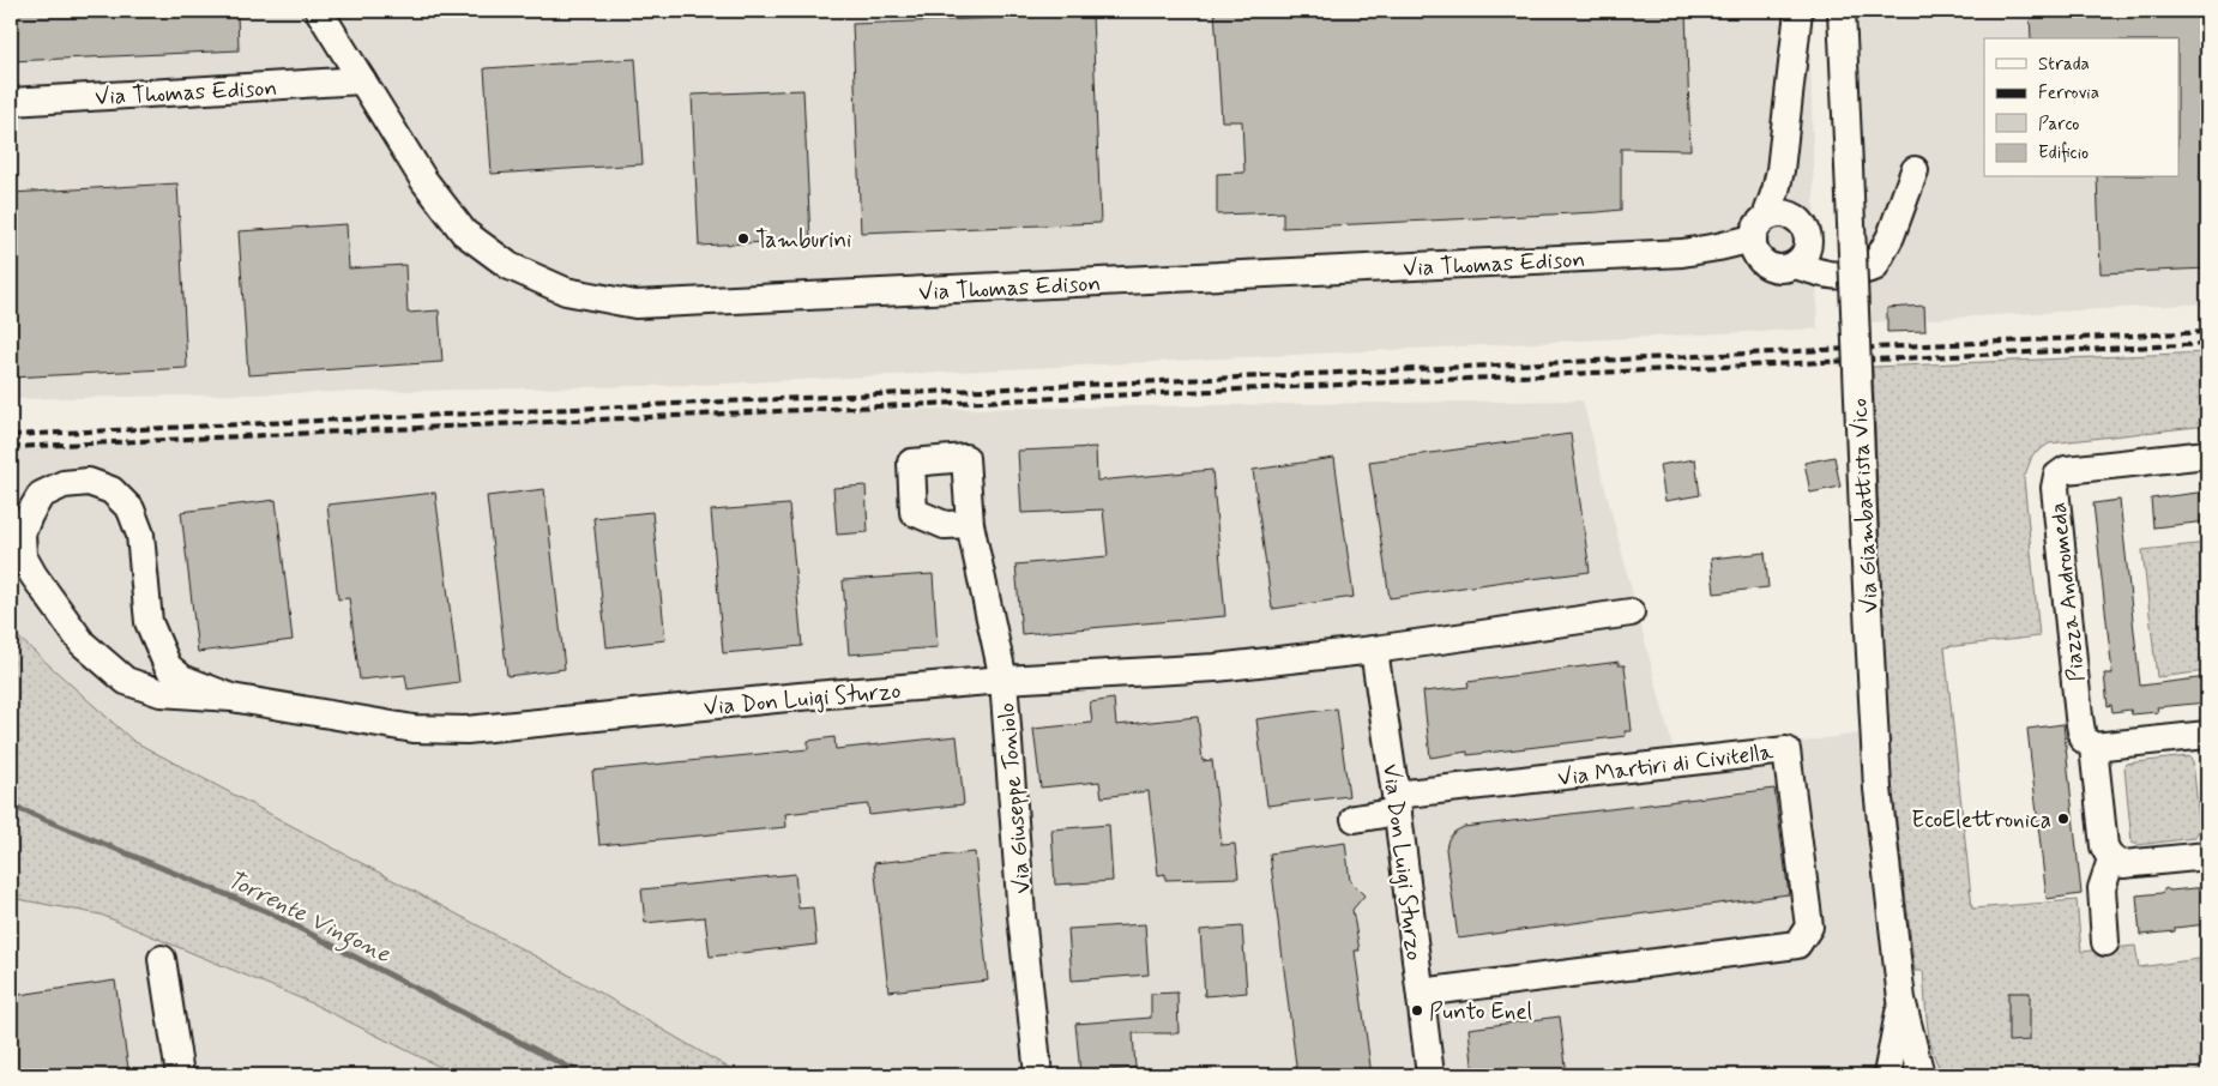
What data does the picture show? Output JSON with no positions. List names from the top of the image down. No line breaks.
{"streets":{"street":["Via Thomas Edison","Via Giambattista Vico","Piazza Andromeda","Via Don Luigi Sturzo","Via Martiri di Civitella","Via Giuseppe Toniolo"]},"crossings":[["Via Don Luigi Sturzo","Via Martiri di Civitella"],["Via Don Luigi Sturzo","Via Giuseppe Toniolo"]],"water":["Torrente Vingone"],"places":["Tamburini","EcoElettronica","Punto Enel"],"legend":["Strada","Ferrovia","Parco","Edificio"]}
